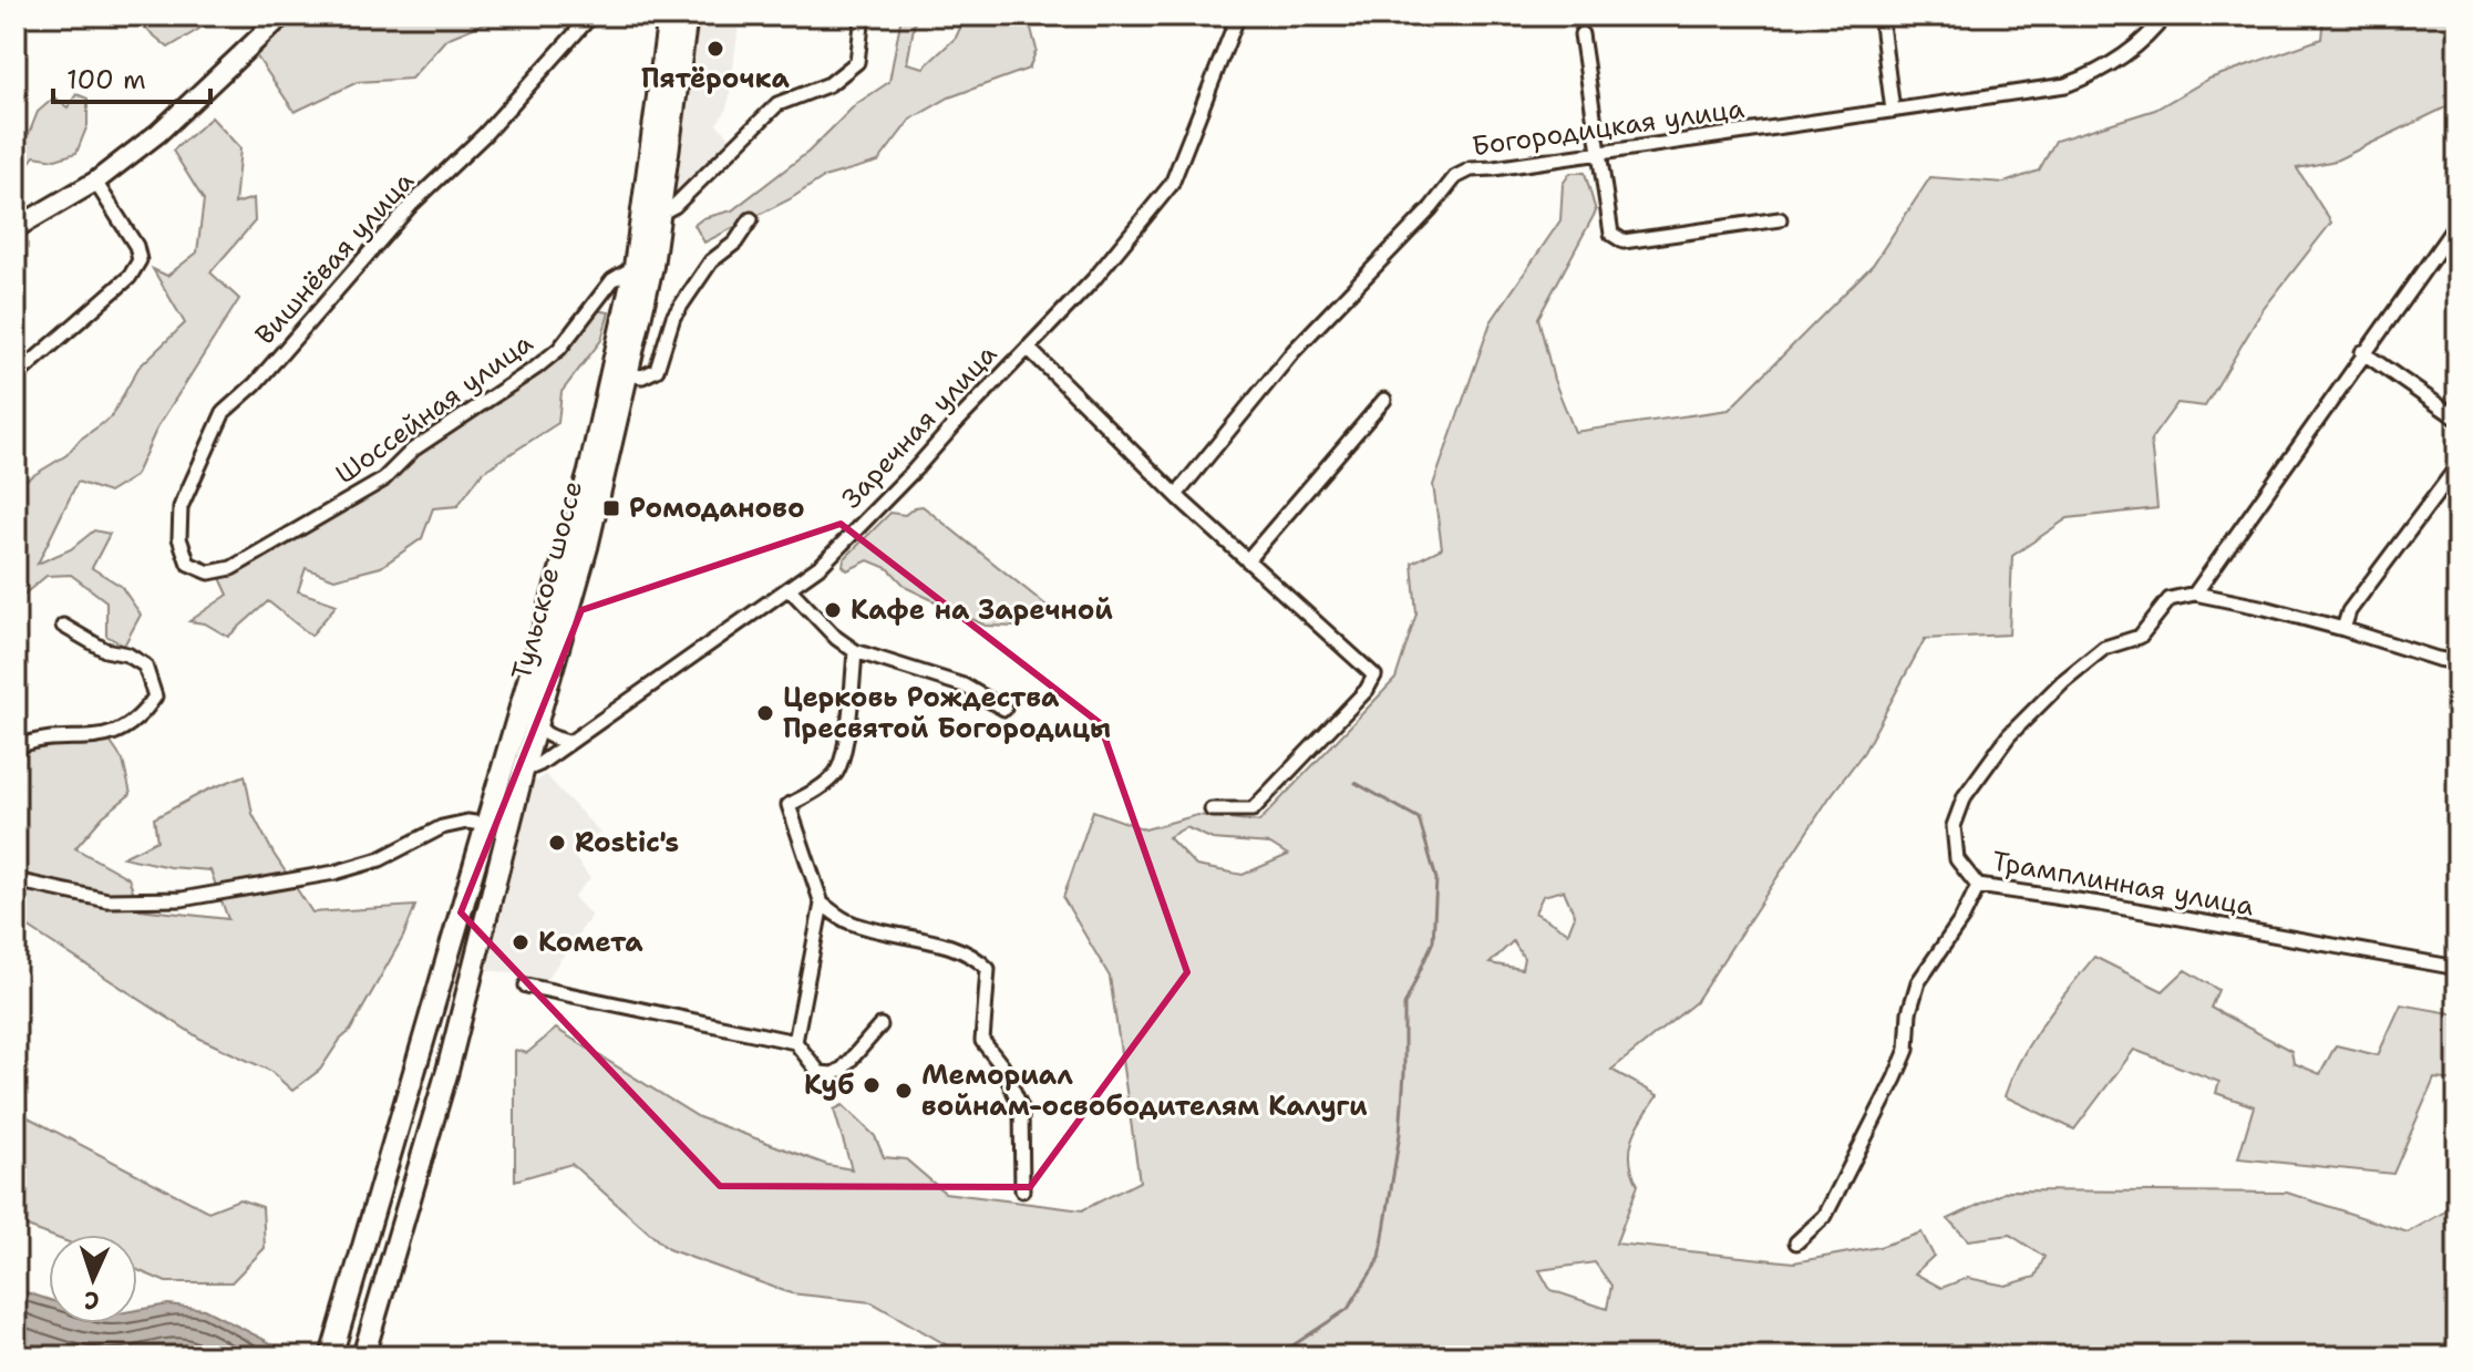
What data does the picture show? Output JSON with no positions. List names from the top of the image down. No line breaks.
{"streets":{"main road":["Тульское шоссе"],"street":["Богородицкая улица","Вишнёвая улица","Шоссейная улица","Заречная улица","Трамплинная улица"]},"crossings":[["Вишнёвая улица","Шоссейная улица"],["Шоссейная улица","Тульское шоссе"],["Заречная улица","Тульское шоссе"]],"places":{"other":["Пятёрочка","Кафе на Заречной","Церковь Рождества Пресвятой Богородицы","Rostic's","Комета","Куб","Мемориал войнам-освободителям Калуги"],"transit":["Ромоданово"]},"scale_bar":"100 m","north":"bottom"}
